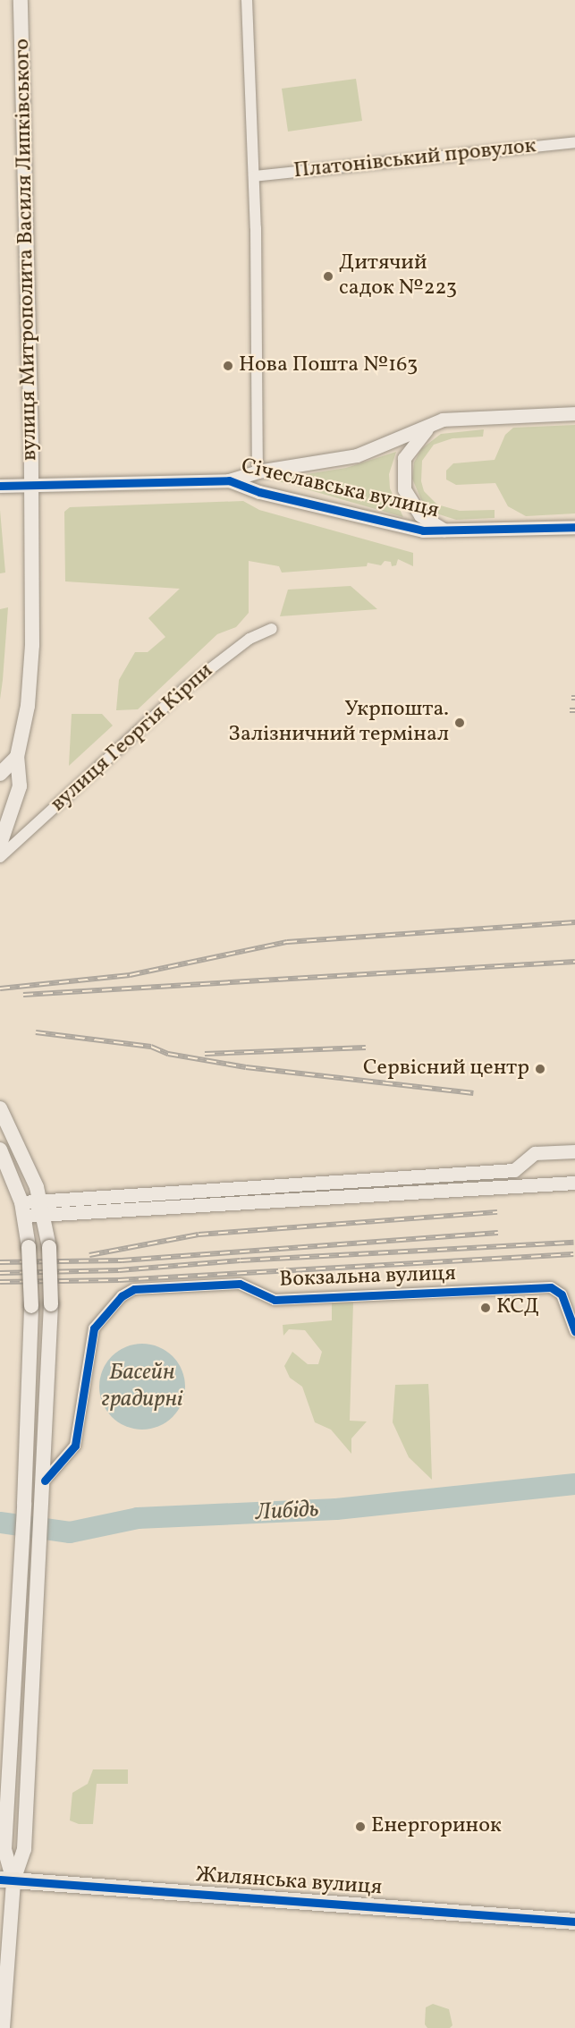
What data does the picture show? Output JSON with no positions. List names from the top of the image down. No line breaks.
{"streets":{"main road":["вулиця Митрополита Василя Липківського","Жилянська вулиця"],"street":["Платонівський провулок","Січеславська вулиця","вулиця Георгія Кірпи","Вокзальна вулиця"]},"crossings":[["вулиця Митрополита Василя Липківського","Січеславська вулиця"]],"water":["Басейн градирні","Либідь"],"places":["Дитячий садок №223","Нова Пошта №163","Укрпошта. Залізничний термінал","Сервісний центр","КСД","Енергоринок"]}
